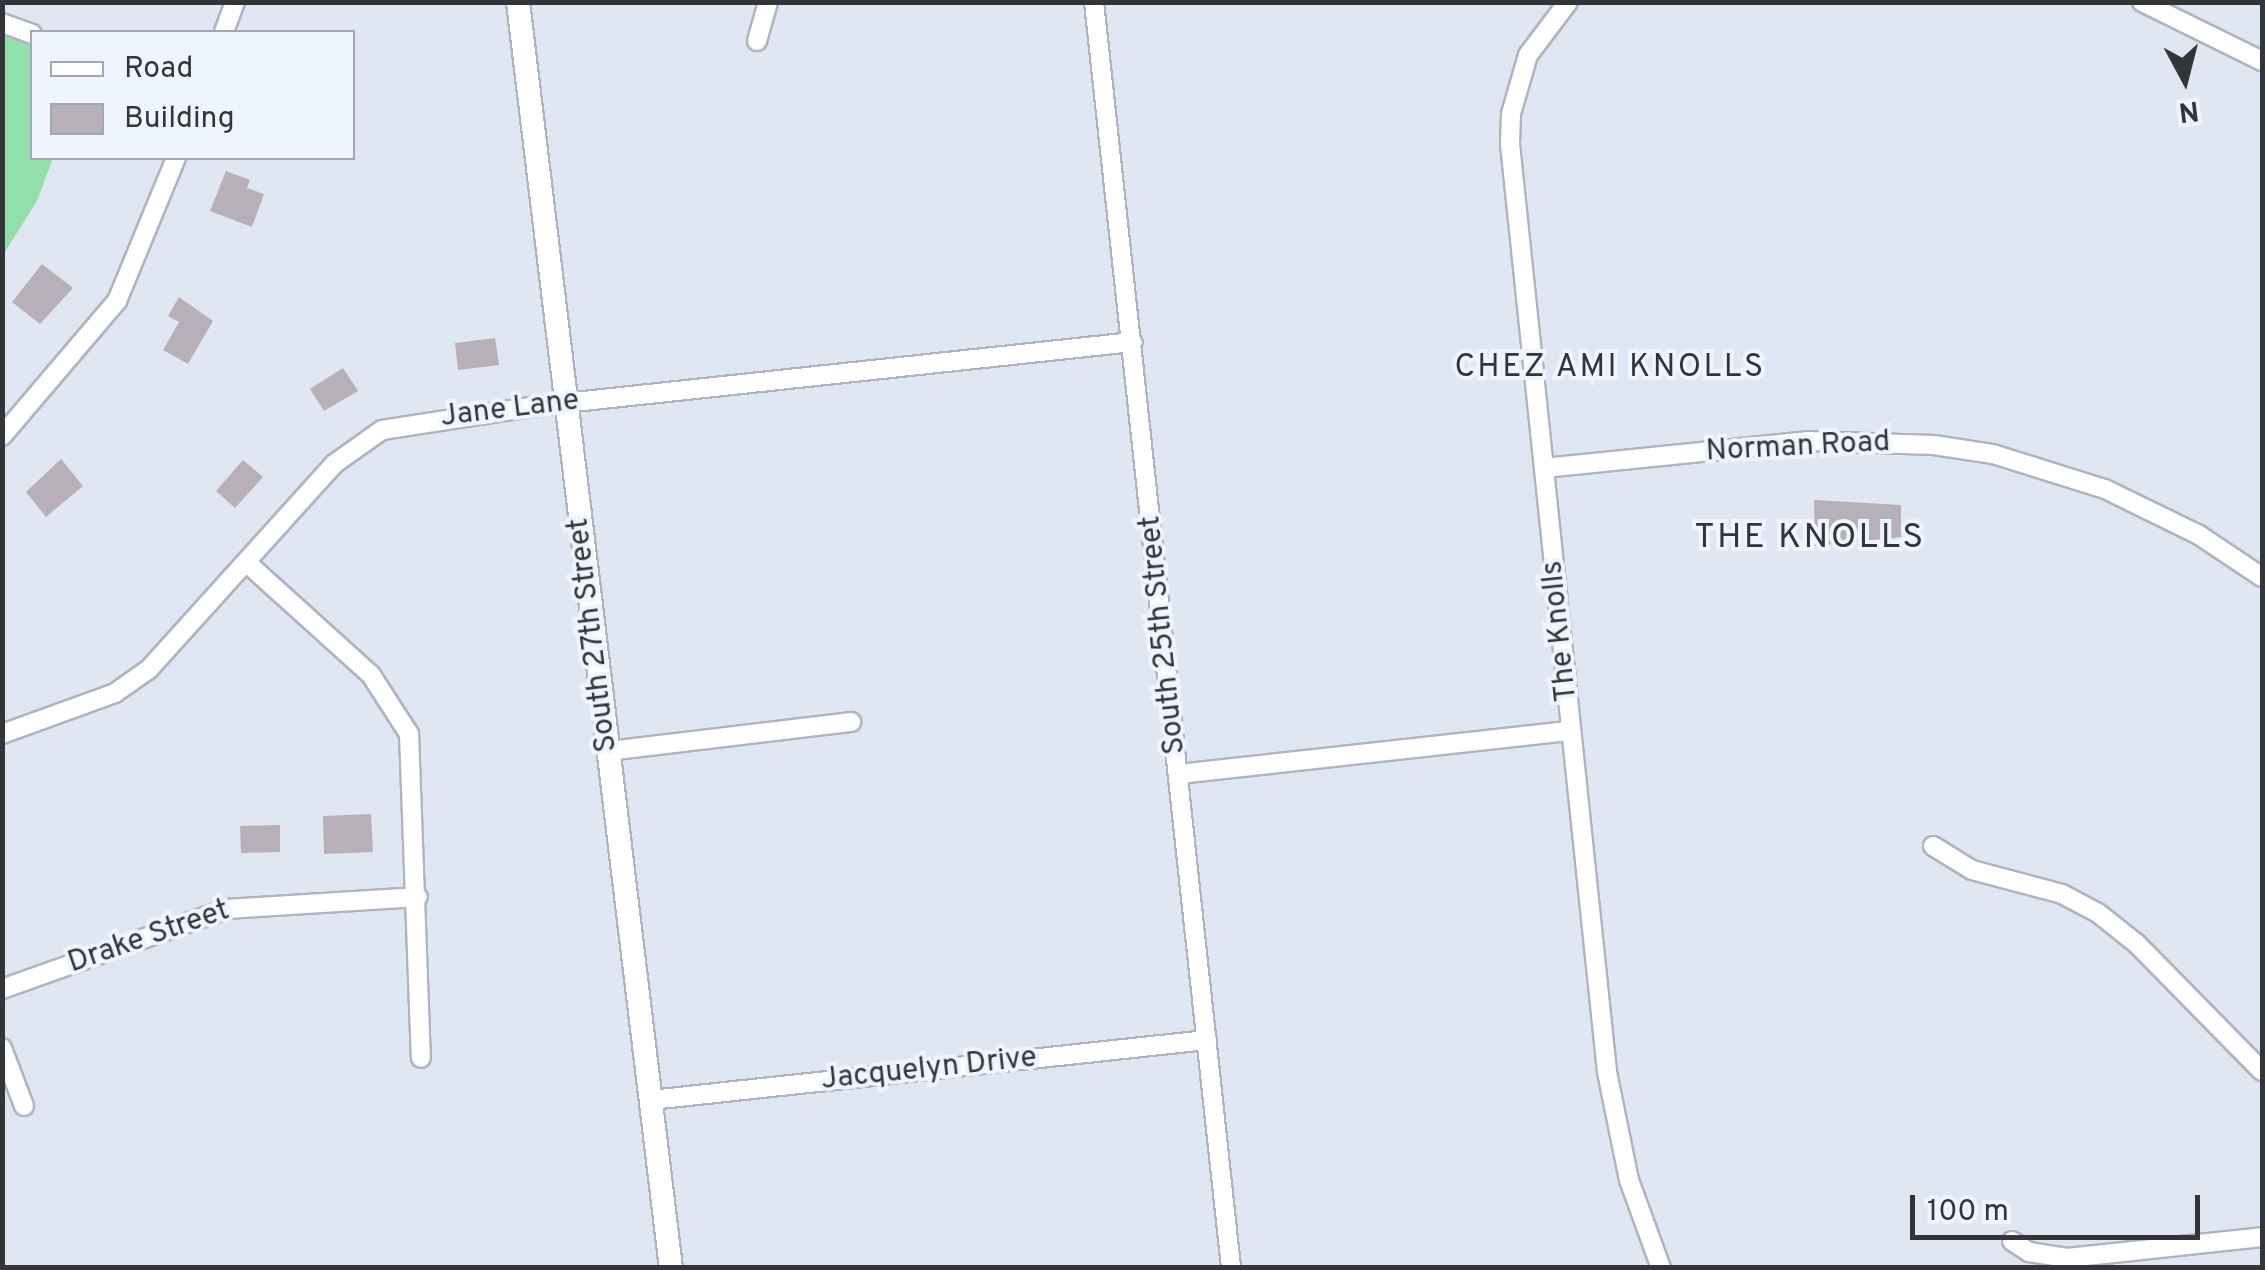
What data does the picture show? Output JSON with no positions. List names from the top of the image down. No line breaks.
{"streets":{"main road":["South 27th Street"],"street":["Jane Lane","Norman Road","The Knolls","South 25th Street","Drake Street","Jacquelyn Drive"]},"crossings":[["Jane Lane","South 27th Street"],["Jane Lane","South 25th Street"],["Norman Road","The Knolls"],["South 27th Street","Jacquelyn Drive"],["South 25th Street","Jacquelyn Drive"]],"districts":["CHEZ AMI KNOLLS","THE KNOLLS"],"legend":["Road","Building"],"scale_bar":"100 m","north":"bottom"}
